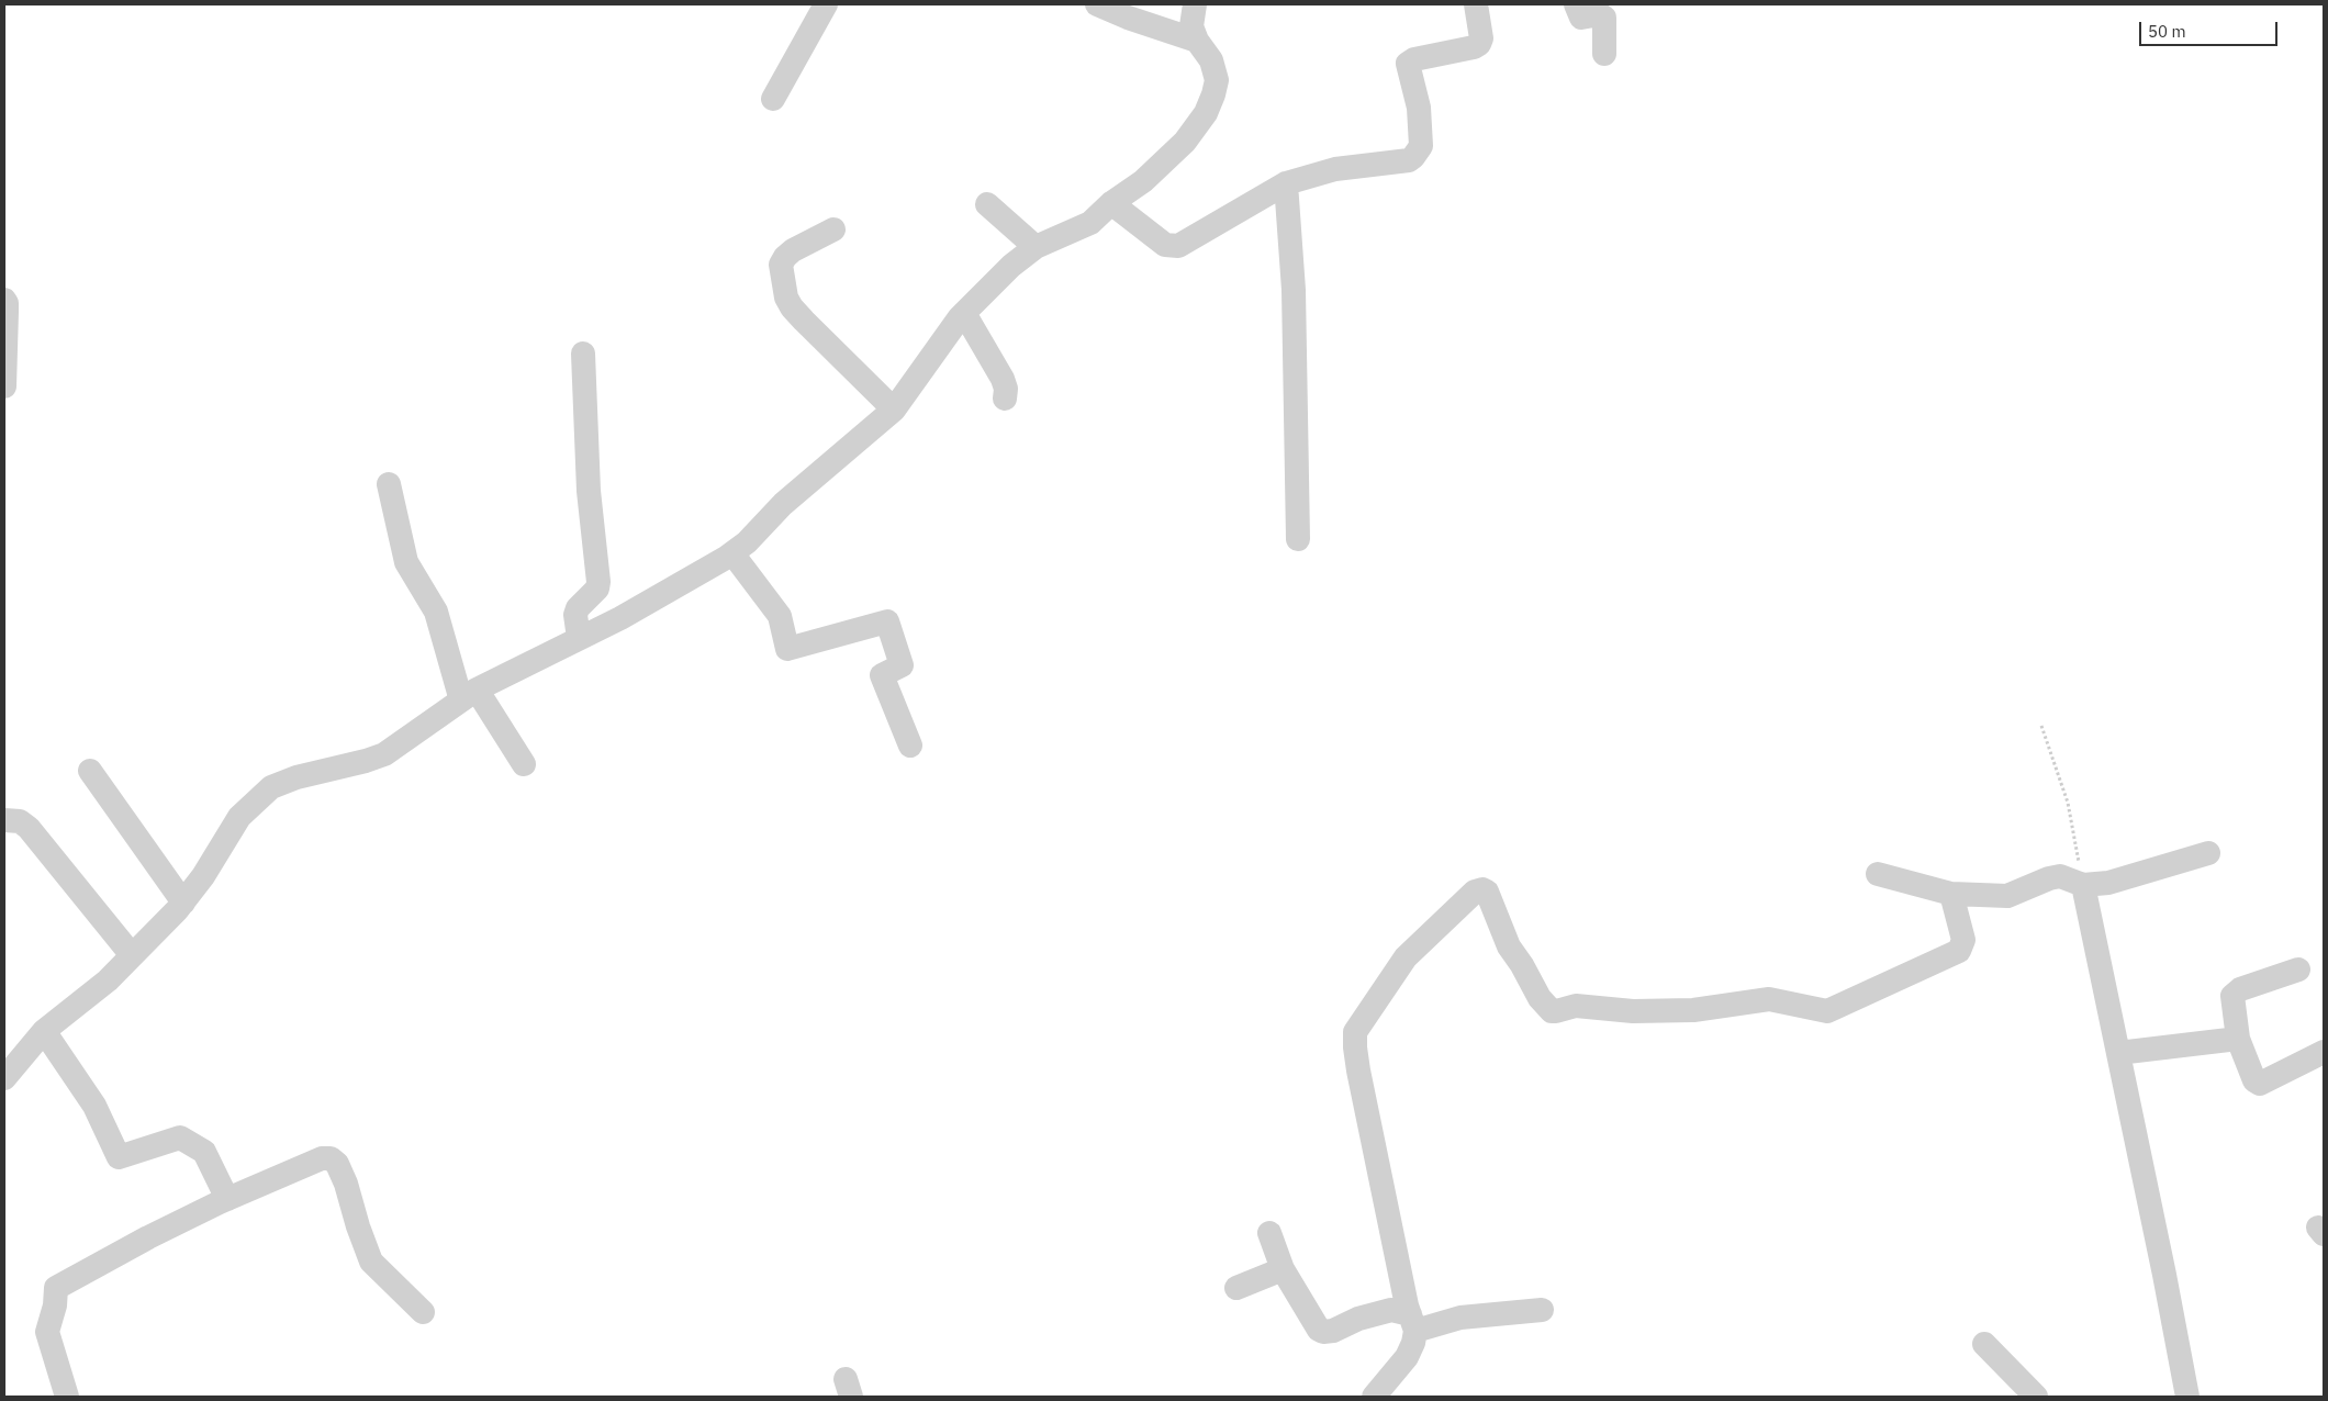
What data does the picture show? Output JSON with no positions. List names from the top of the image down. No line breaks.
{"scale_bar":"50 m"}
